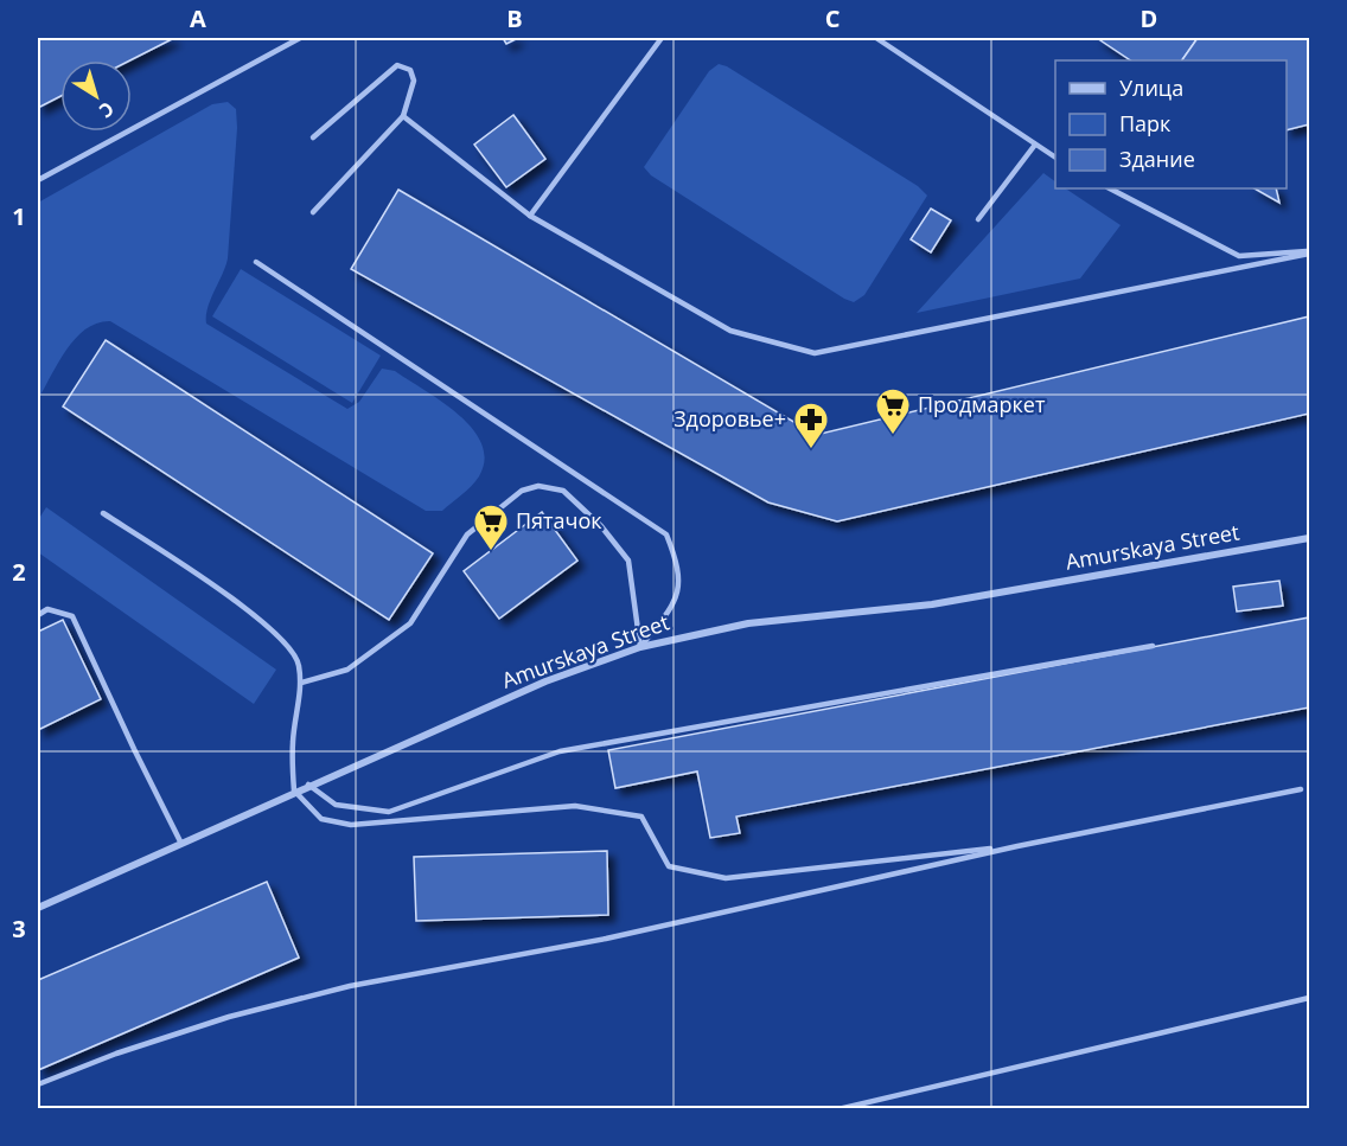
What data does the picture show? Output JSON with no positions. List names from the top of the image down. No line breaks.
{"streets":{"street":["Amurskaya Street"]},"places":{"supermarket":["Продмаркет","Пятачок"],"pharmacy":["Здоровье+"]},"legend":["Улица","Парк","Здание"],"north":"bottom right","grid":{"columns":["A","B","C","D"],"rows":["1","2","3"]}}
